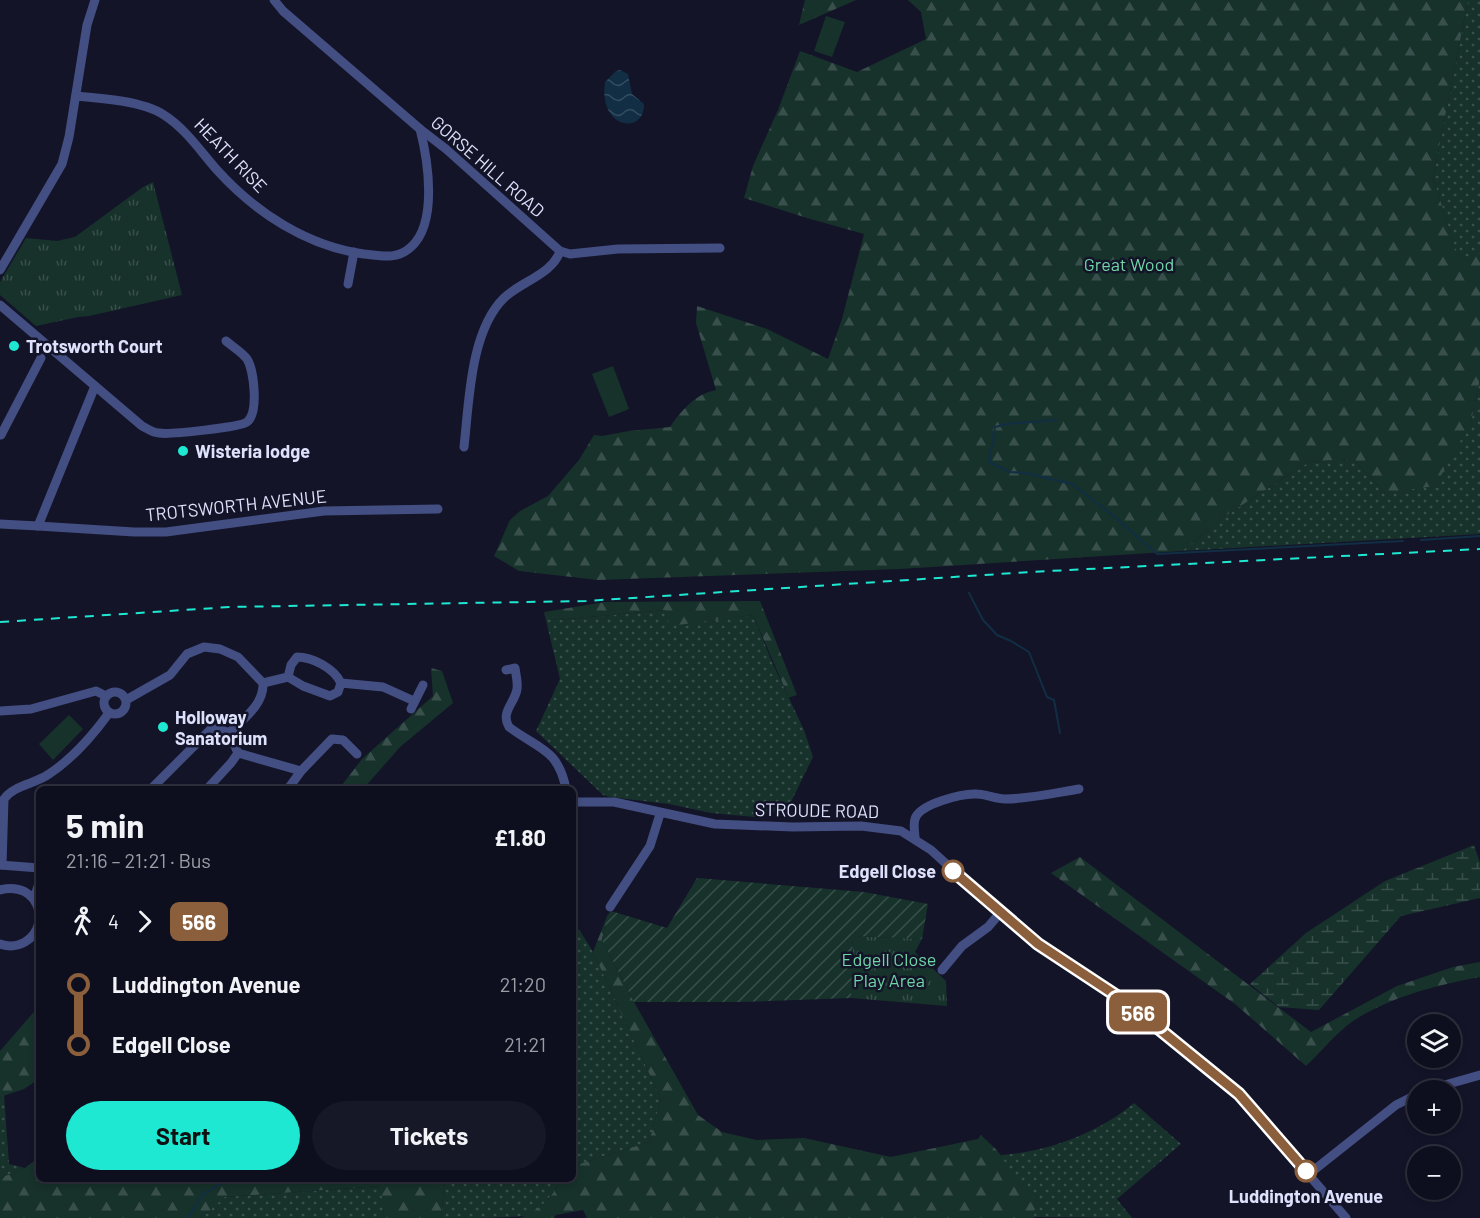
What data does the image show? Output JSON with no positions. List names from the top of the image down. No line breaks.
{"streets":{"street":["HEATH RISE","GORSE HILL ROAD","TROTSWORTH AVENUE","STROUDE ROAD"]},"crossings":[["HEATH RISE","GORSE HILL ROAD"]],"parks":["Great Wood","Edgell Close Play Area"],"places":["Trotsworth Court","Wisteria lodge","Holloway Sanatorium","Edgell Close","Luddington Avenue"],"lines":["bus line 566"],"page":{"on_map":"566","heading":["5 min","21:16 – 21:21 · Bus","£1.80"],"legs":["4","566"],"list":[{"name":"Luddington Avenue","value":"21:20"},{"name":"Edgell Close","value":"21:21"}],"map_buttons":["+","−"],"buttons":["Start","Tickets"]}}
